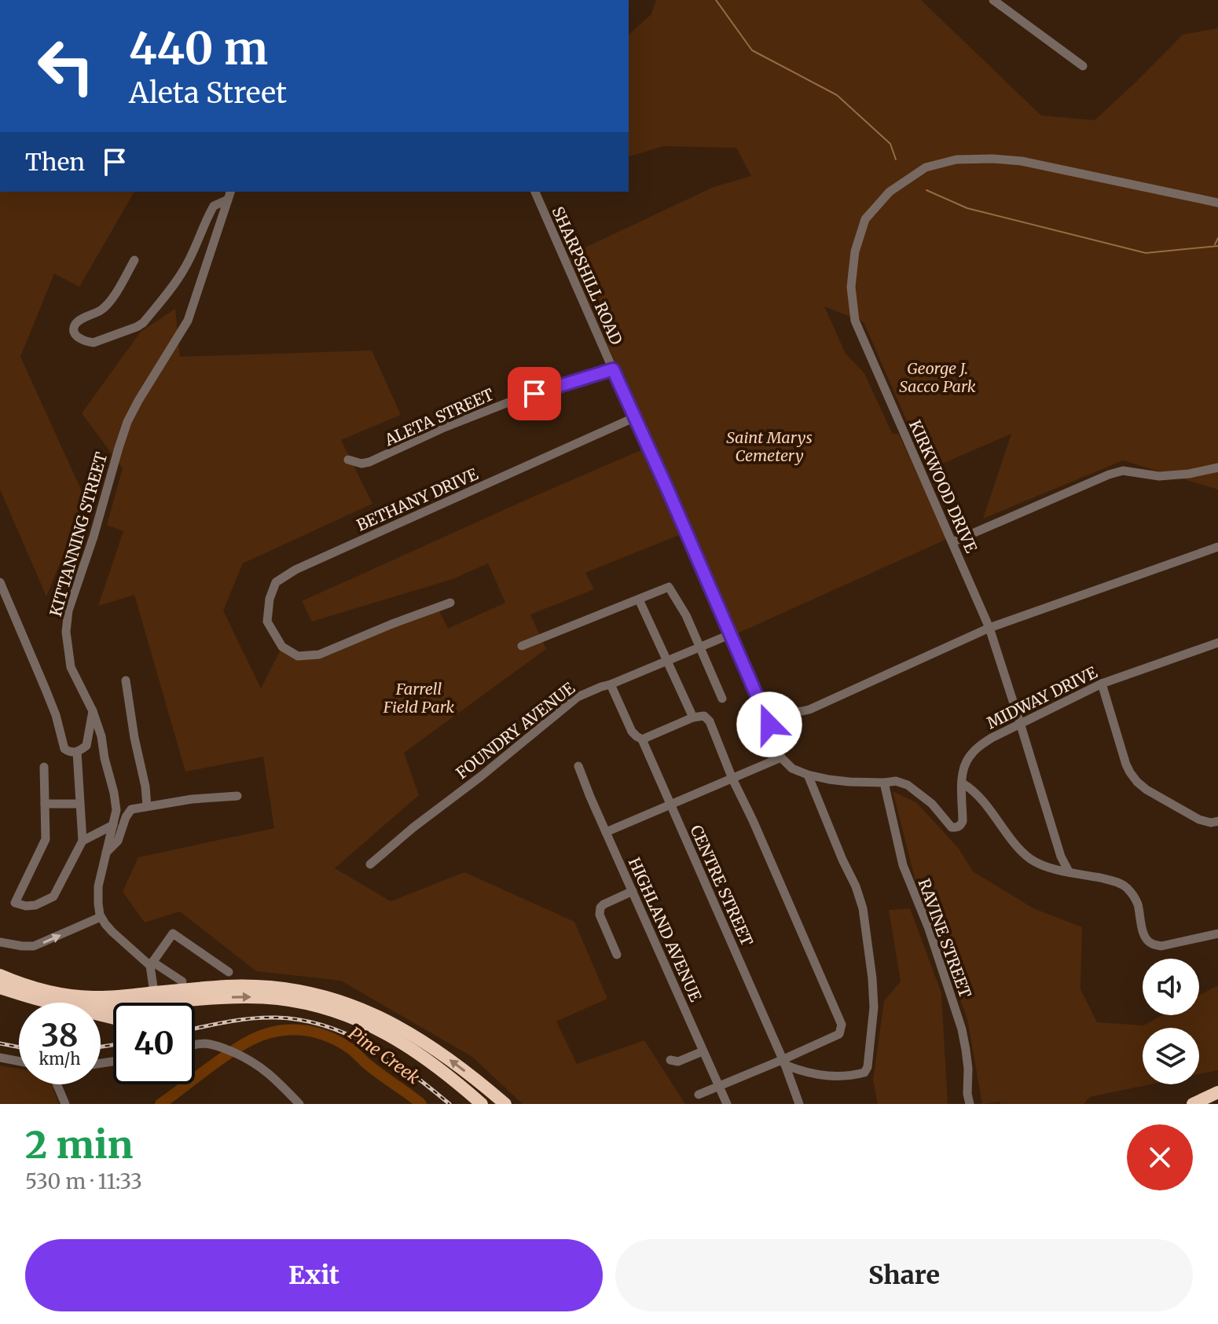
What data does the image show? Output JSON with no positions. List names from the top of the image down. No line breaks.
{"streets":{"street":["SHARPSHILL ROAD","ALETA STREET","KIRKWOOD DRIVE","BETHANY DRIVE","KITTANNING STREET","MIDWAY DRIVE","FOUNDRY AVENUE","CENTRE STREET","HIGHLAND AVENUE","RAVINE STREET"]},"crossings":[["SHARPSHILL ROAD","ALETA STREET"],["SHARPSHILL ROAD","BETHANY DRIVE"],["SHARPSHILL ROAD","FOUNDRY AVENUE"],["KIRKWOOD DRIVE","MIDWAY DRIVE"],["MIDWAY DRIVE","RAVINE STREET"],["FOUNDRY AVENUE","CENTRE STREET"]],"water":["Pine Creek"],"parks":["George J. Sacco Park","Saint Marys Cemetery","Farrell Field Park"],"page":{"turn":["440 m","Aleta Street"],"then":"Then","speed":"38 km/h","limit":"40","heading":["2 min","530 m · 11:33"],"buttons":["Exit","Share"]}}
